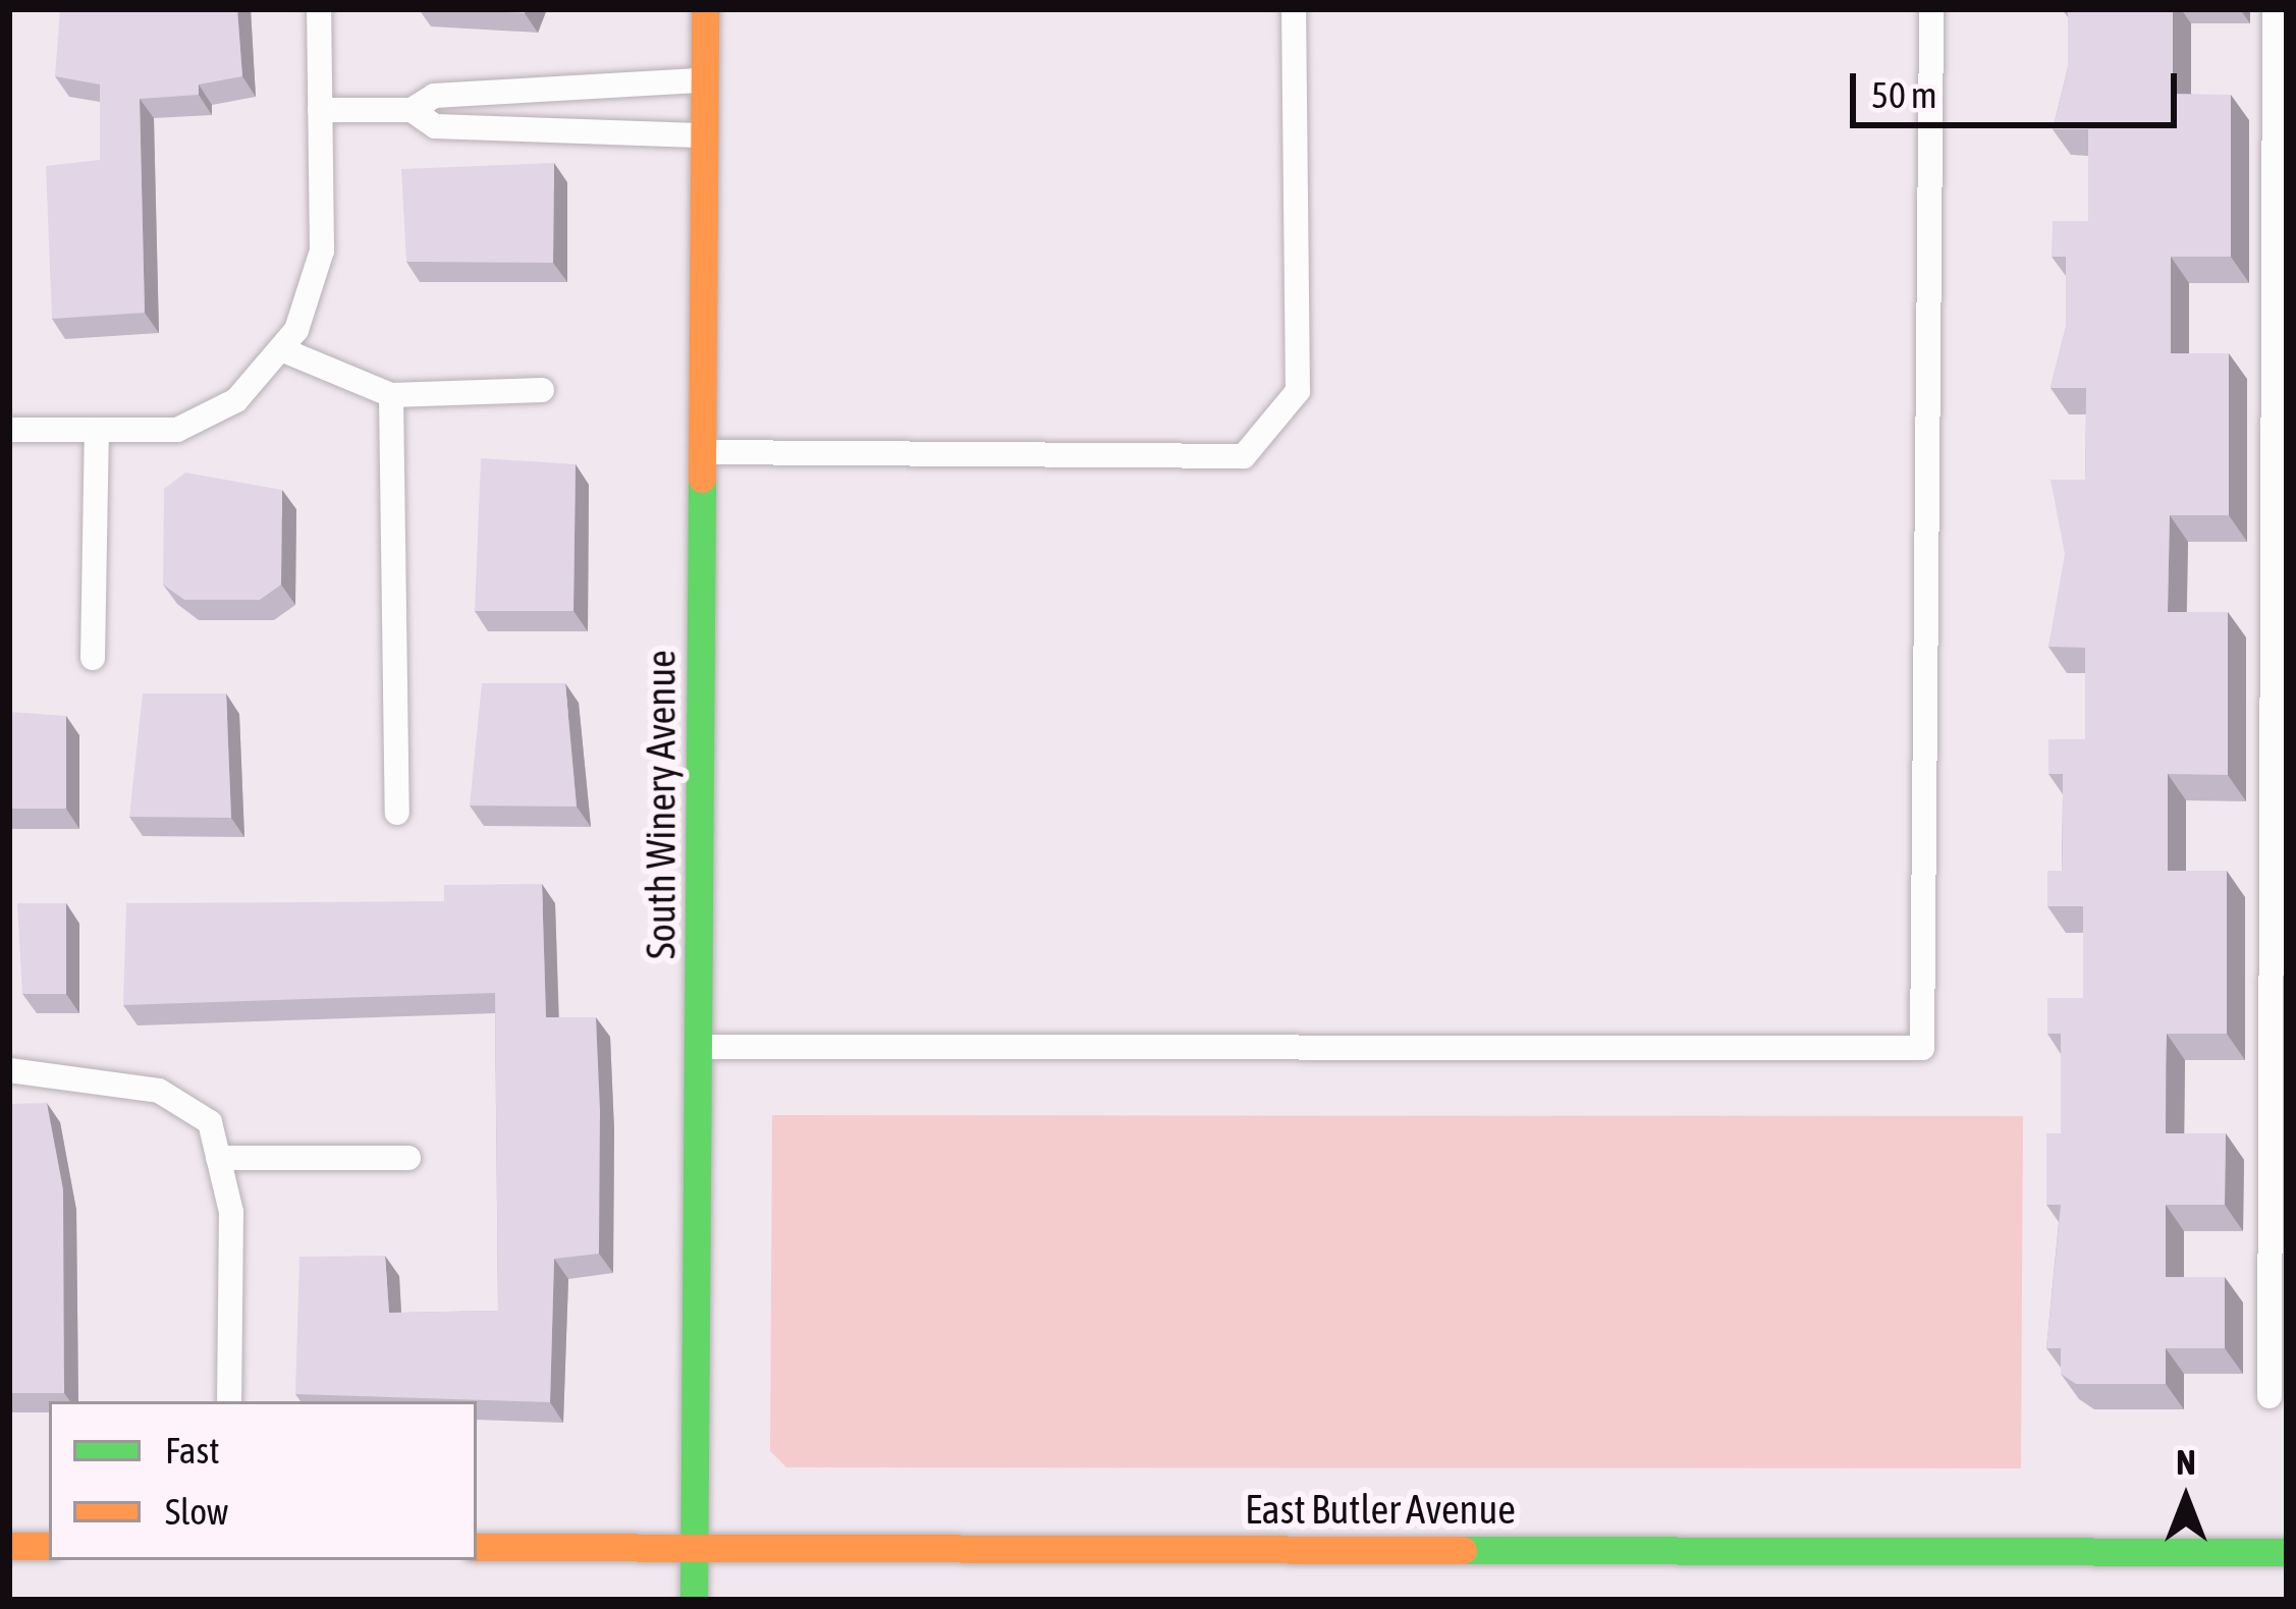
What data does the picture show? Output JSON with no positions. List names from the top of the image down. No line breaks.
{"streets":{"street":["South Winery Avenue","East Butler Avenue"]},"crossings":[["South Winery Avenue","East Butler Avenue"]],"legend":["Fast","Slow"],"scale_bar":"50 m","north":"top"}
